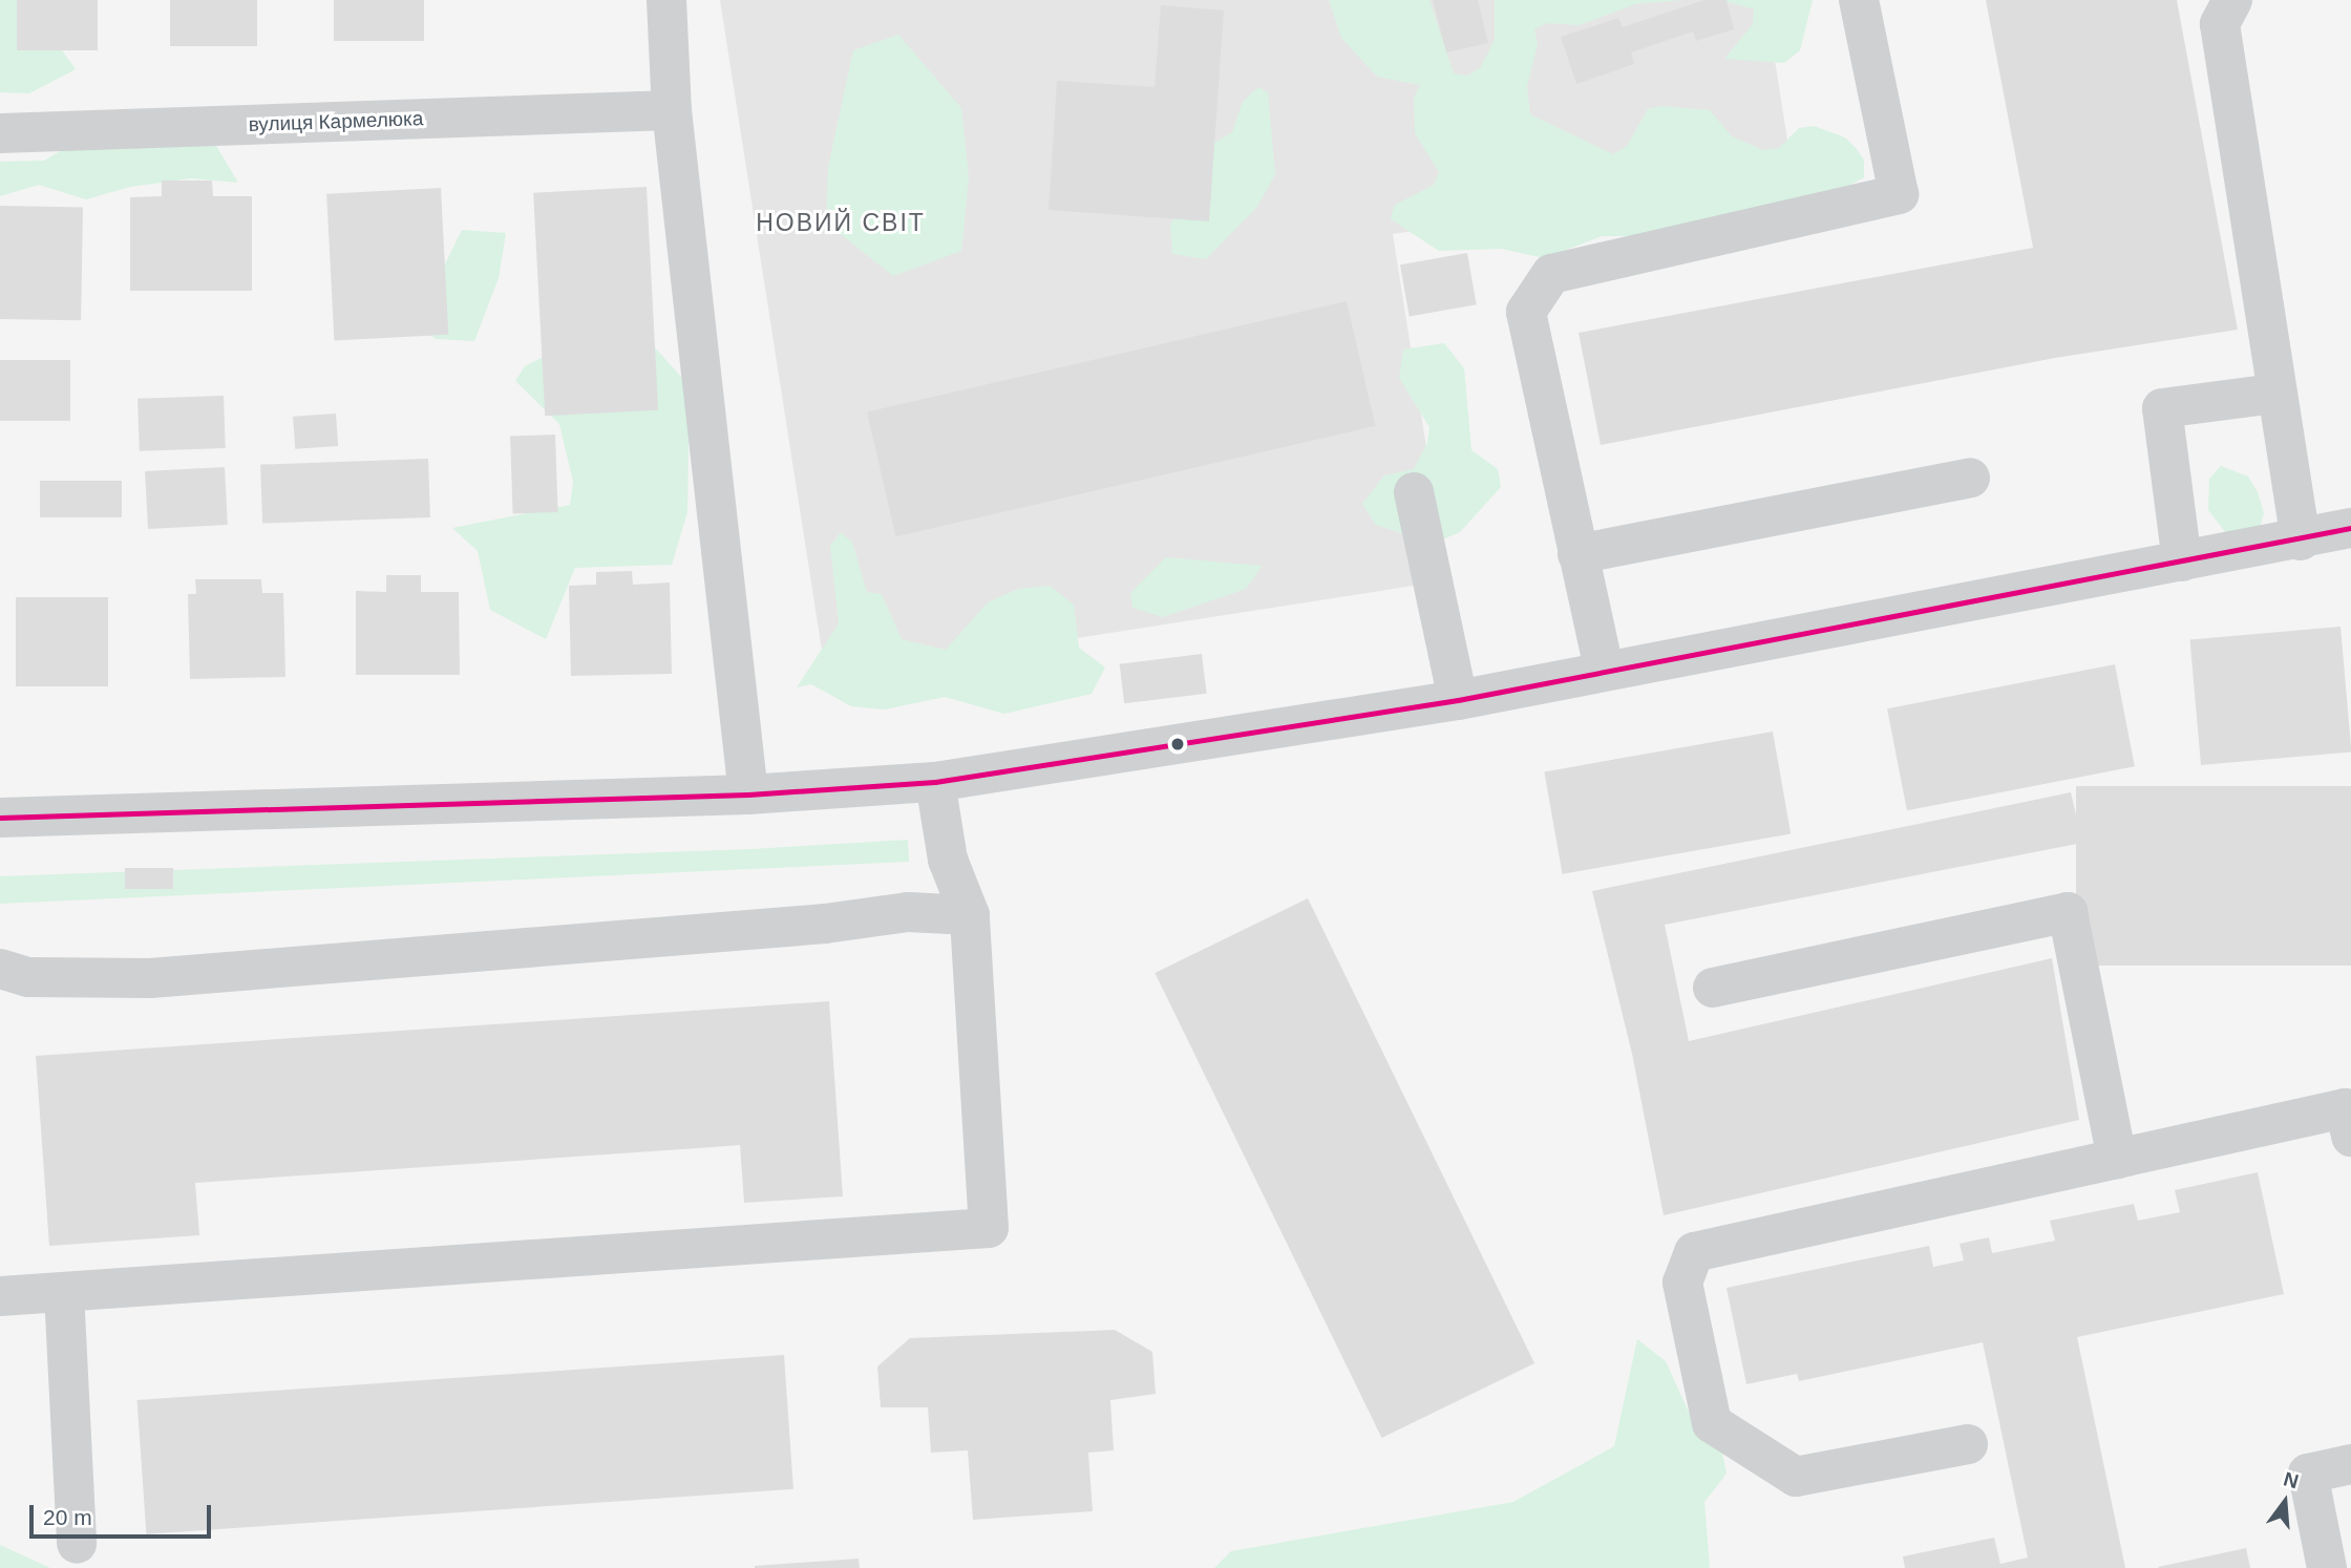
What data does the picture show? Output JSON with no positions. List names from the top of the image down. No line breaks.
{"streets":{"street":["вулиця Кармелюка"]},"districts":["НОВИЙ СВІТ"],"scale_bar":"20 m","north":"top"}
